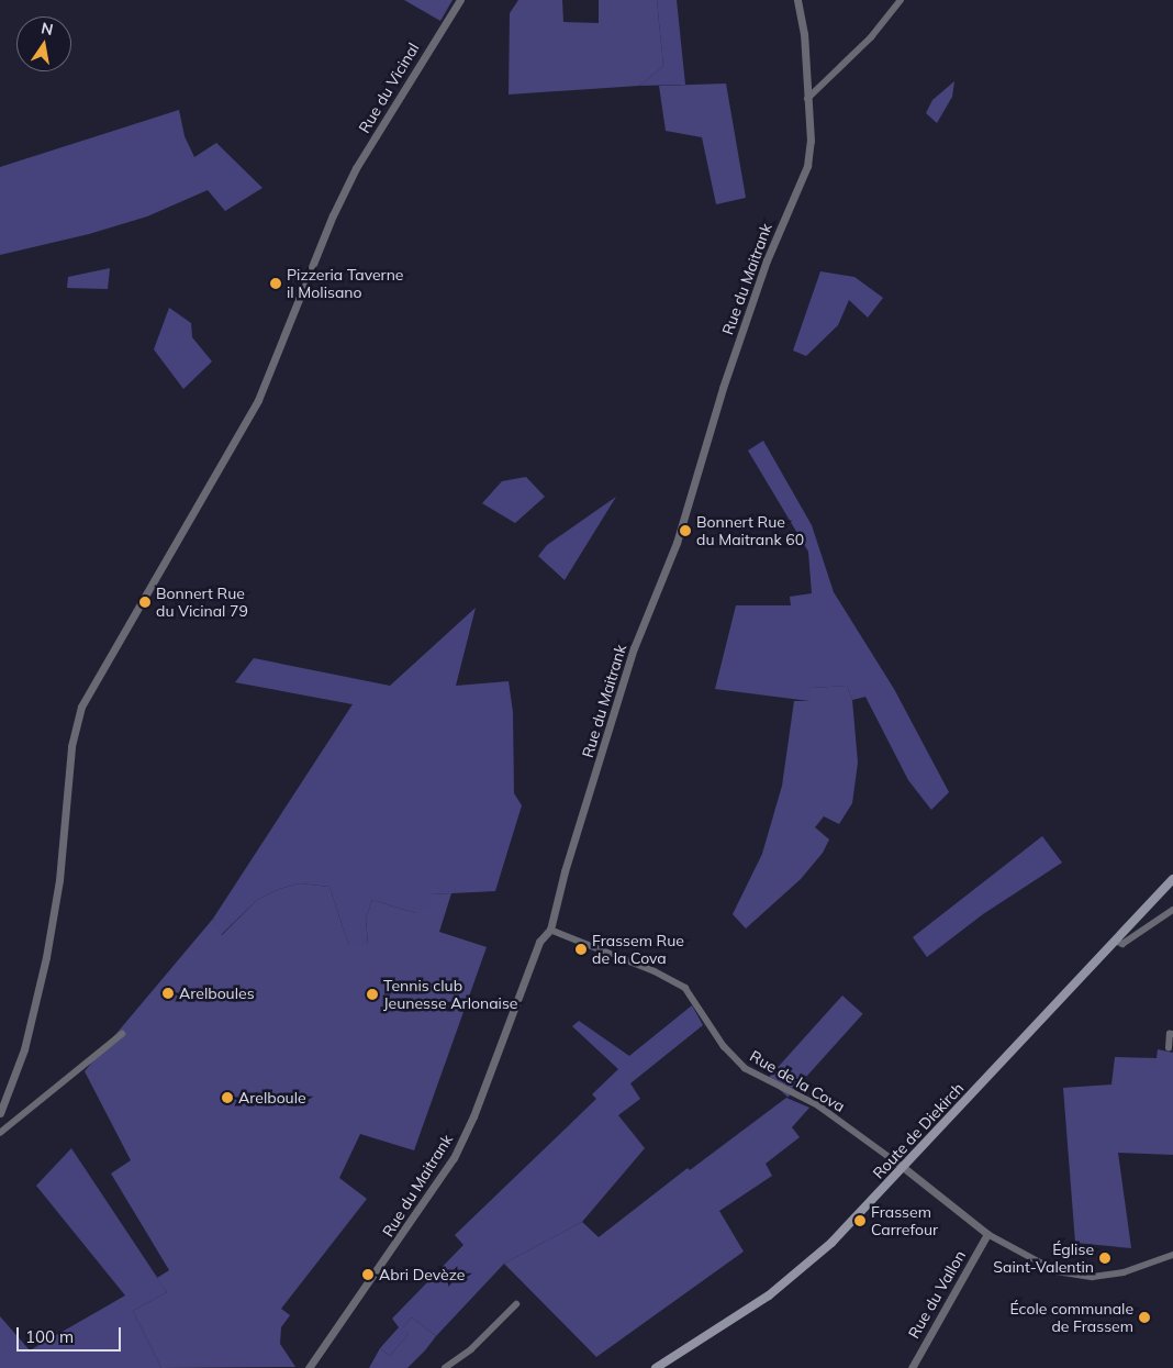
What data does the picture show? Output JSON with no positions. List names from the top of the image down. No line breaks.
{"streets":{"main road":["Route de Diekirch"],"street":["Rue du Vicinal","Rue du Maitrank","Rue de la Cova","Rue du Vallon"]},"crossings":[["Rue du Maitrank","Rue de la Cova"],["Rue de la Cova","Route de Diekirch"]],"places":["Pizzeria Taverne il Molisano","Bonnert Rue du Maitrank 60","Bonnert Rue du Vicinal 79","Frassem Rue de la Cova","Arelboules","Tennis club Jeunesse Arlonaise","Arelboule","Frassem Carrefour","Église Saint-Valentin","Abri Devèze","École communale de Frassem"],"scale_bar":"100 m","north":"top"}
